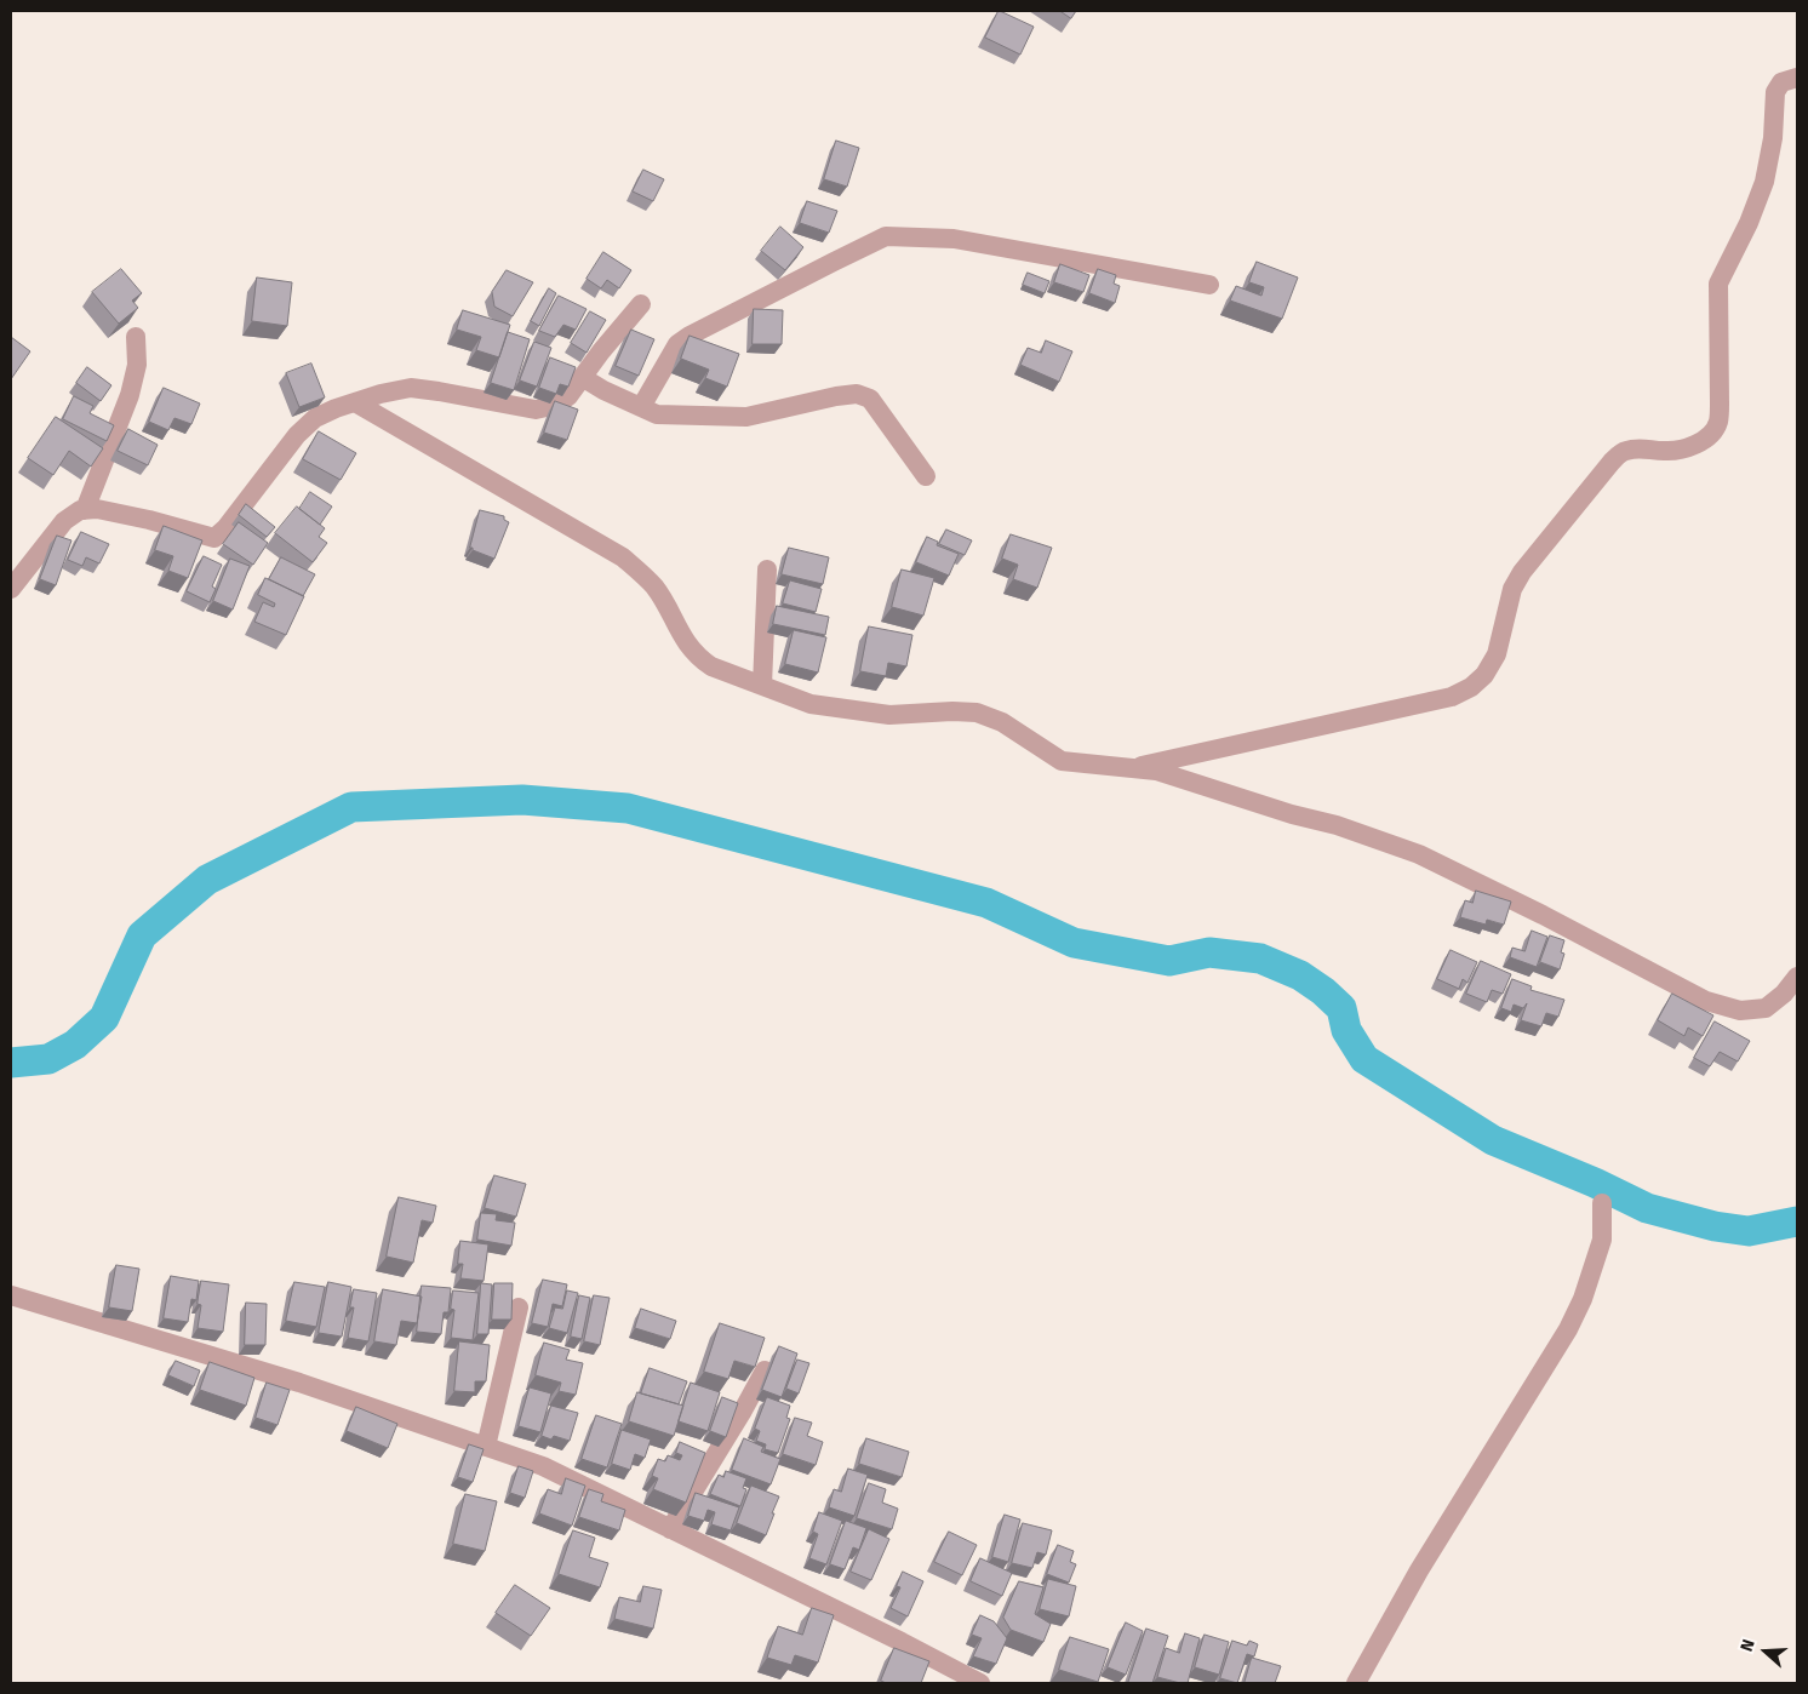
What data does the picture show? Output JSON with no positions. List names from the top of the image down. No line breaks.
{"north":"left"}
